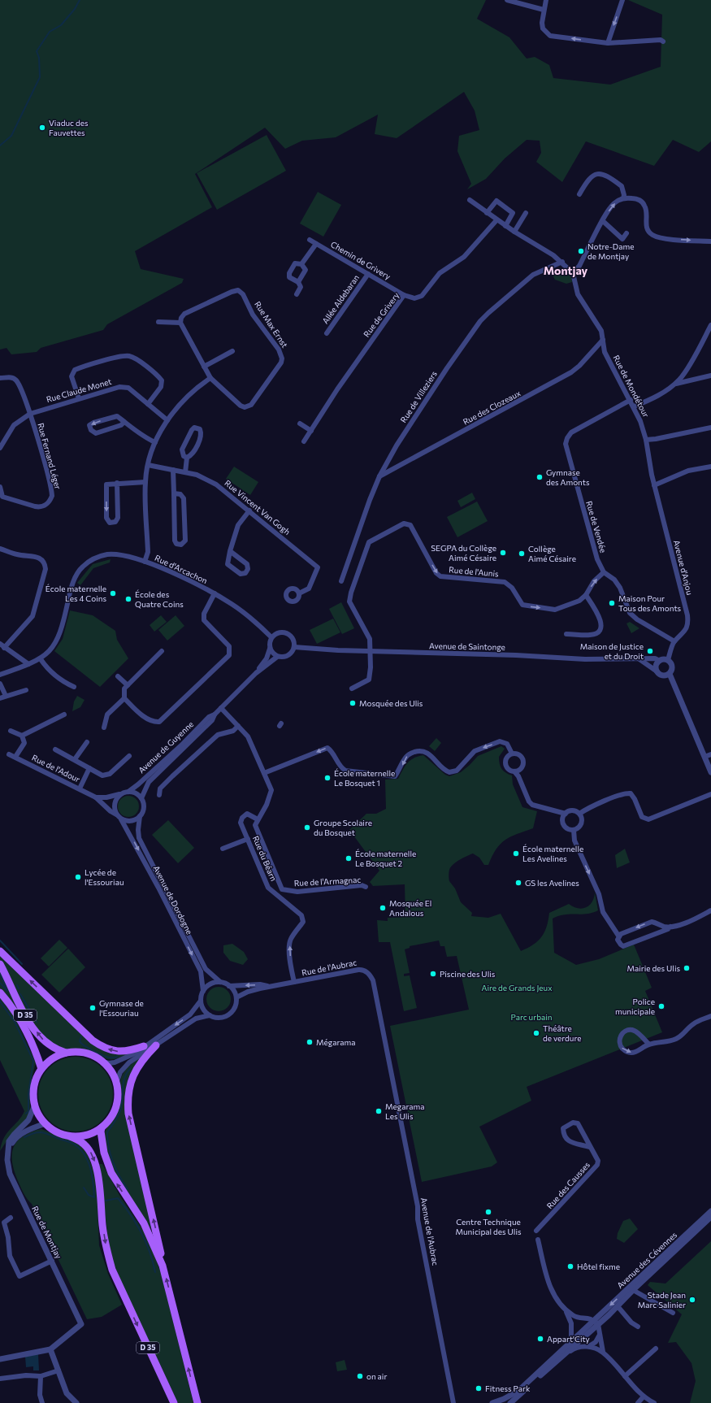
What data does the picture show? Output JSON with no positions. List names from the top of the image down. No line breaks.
{"streets":{"main road":["D 35"],"street":["Chemin de Grivery","Allée Aldebaran","Rue de Grivery","Rue Max Ernst","Rue de Mondétour","Rue Claude Monet","Rue de Villeziers","Rue des Clozeaux","Rue Fernand Léger","Rue Vincent Van Gogh","Rue de Vendée","Avenue d'Anjou","Rue d'Arcachon","Rue de l'Aunis","Avenue de Saintonge","Avenue de Guyenne","Rue de l'Adour","Rue du Béarn","Rue de l'Armagnac","Avenue de Dordogne","Rue de l'Aubrac","Rue des Causses","Avenue de l'Aubrac","Rue de Montjay","Avenue des Cévennes"]},"crossings":[["Chemin de Grivery","Allée Aldebaran"],["Chemin de Grivery","Rue de Grivery"],["Rue de Mondétour","Rue des Clozeaux"],["Rue de Mondétour","Rue de Vendée"],["Rue de Mondétour","Avenue d'Anjou"],["Rue Claude Monet","Rue Fernand Léger"],["Rue de Villeziers","Rue des Clozeaux"],["Rue de Vendée","Avenue d'Anjou"],["Rue de Vendée","Rue de l'Aunis"],["Avenue d'Anjou","Avenue de Saintonge"],["Rue d'Arcachon","Avenue de Saintonge"],["Rue d'Arcachon","Avenue de Guyenne"],["Rue de l'Aunis","Avenue de Saintonge"],["Avenue de Saintonge","Avenue de Guyenne"],["Avenue de Guyenne","Rue de l'Adour"],["Avenue de Guyenne","Avenue de Dordogne"],["Rue de l'Adour","Avenue de Dordogne"],["Rue du Béarn","Rue de l'Armagnac"],["Rue du Béarn","Rue de l'Aubrac"],["Avenue de Dordogne","Rue de l'Aubrac"],["Rue de l'Aubrac","Avenue de l'Aubrac"],["D 35","Rue de Montjay"]],"one_way":["Rue du Béarn"],"districts":["Montjay"],"parks":["Aire de Grands Jeux","Parc urbain"],"places":["Viaduc des Fauvettes","Notre-Dame de Montjay","Gymnase des Amonts","SEGPA du Collège Aimé Césaire","Collège Aimé Césaire","École maternelle Les 4 Coins","École des Quatre Coins","Maison Pour Tous des Amonts","Maison de Justice et du Droit","Mosquée des Ulis","École maternelle Le Bosquet 1","Groupe Scolaire du Bosquet","École maternelle Les Avelines","École maternelle Le Bosquet 2","Lycée de l'Essouriau","GS les Avelines","Mosquée El Andalous","Mairie des Ulis","Piscine des Ulis","Police municipale","Gymnase de l'Essouriau","Théâtre de verdure","Mégarama","Megarama Les Ulis","Centre Technique Municipal des Ulis","Hôtel fixme","Stade Jean Marc Salinier","Appart'City","on air","Fitness Park"]}
